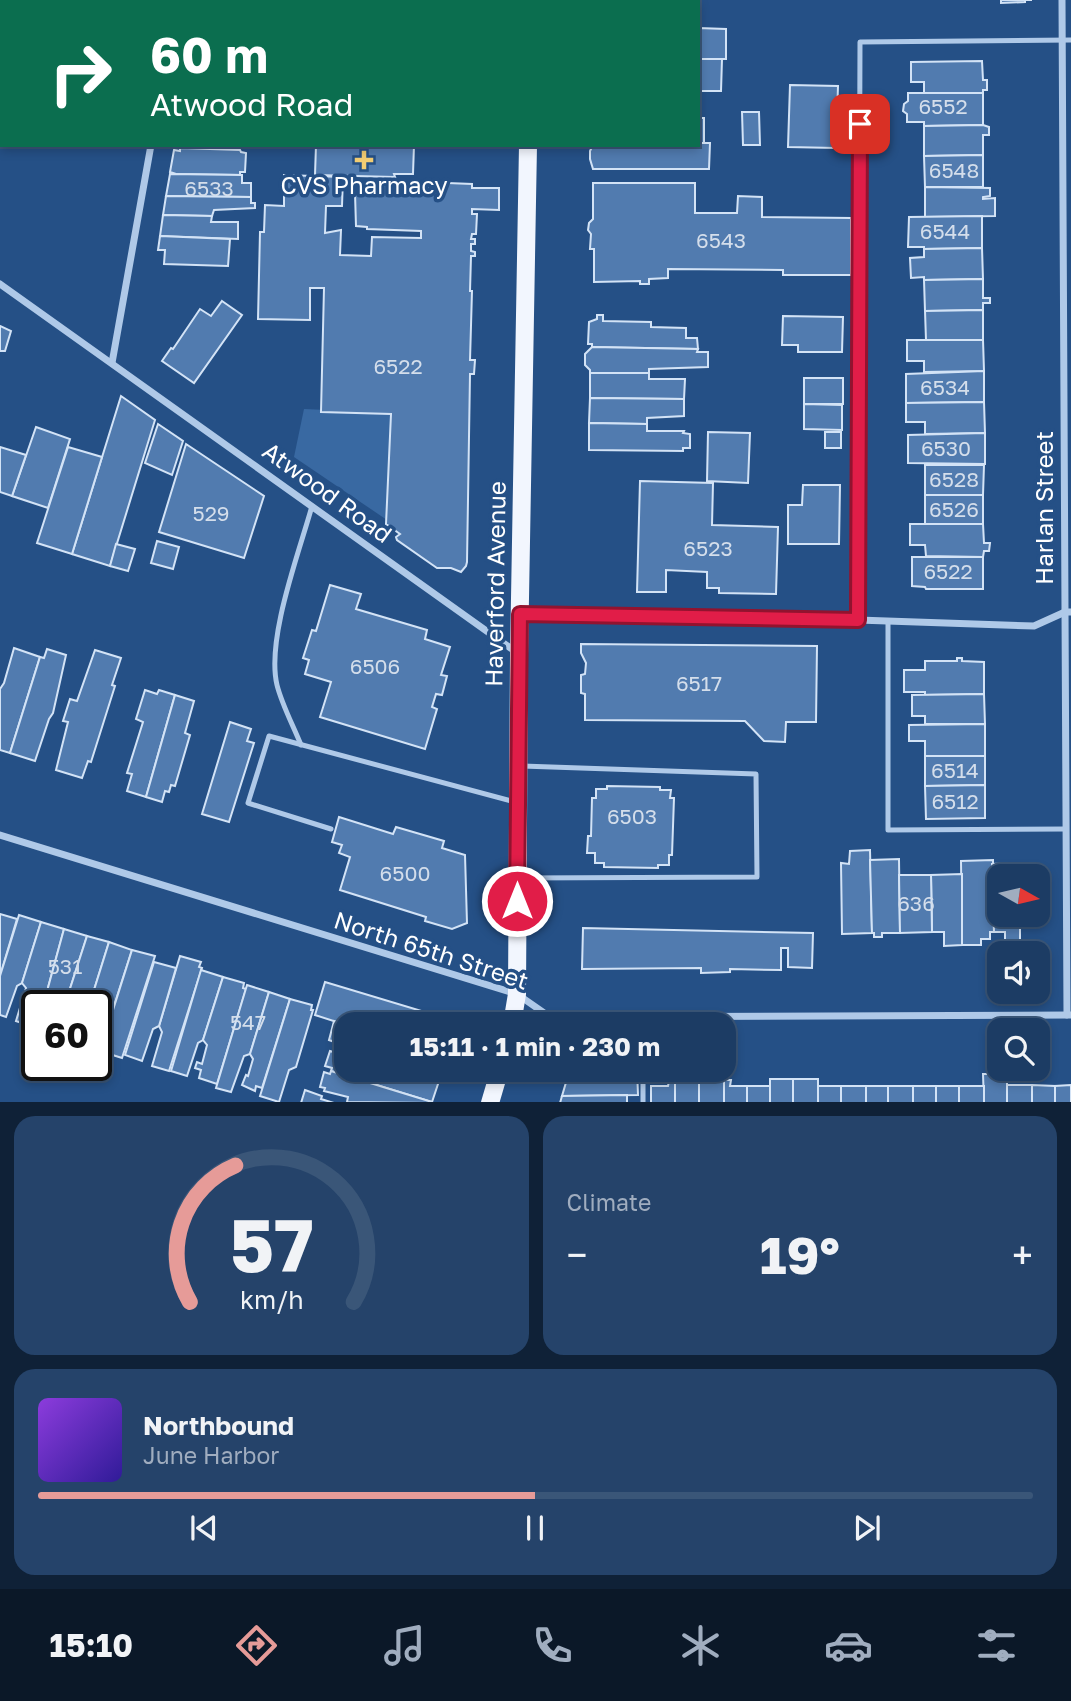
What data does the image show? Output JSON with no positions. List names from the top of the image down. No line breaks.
{"streets":{"main road":["Haverford Avenue"],"street":["Atwood Road","Harlan Street","North 65th Street"]},"crossings":[["Atwood Road","Haverford Avenue"],["Harlan Street","North 65th Street"],["Haverford Avenue","North 65th Street"]],"places":{"health":["CVS Pharmacy"]},"house_numbers":["6552","6548","6533","6544","6543","6522","6534","6530","6528","6526","529","6523","6522","6506","6517","6514","6512","6503","6500","636","531","547"],"north":"right","page":{"turn":["60 m","Atwood Road"],"limit":"60","trip":"15:11 · 1 min · 230 m","tile":"Climate","heat":["−","19°","+"],"song":["Northbound","June Harbor"],"tabs":"15:10","gauge":["57","km/h"]}}
